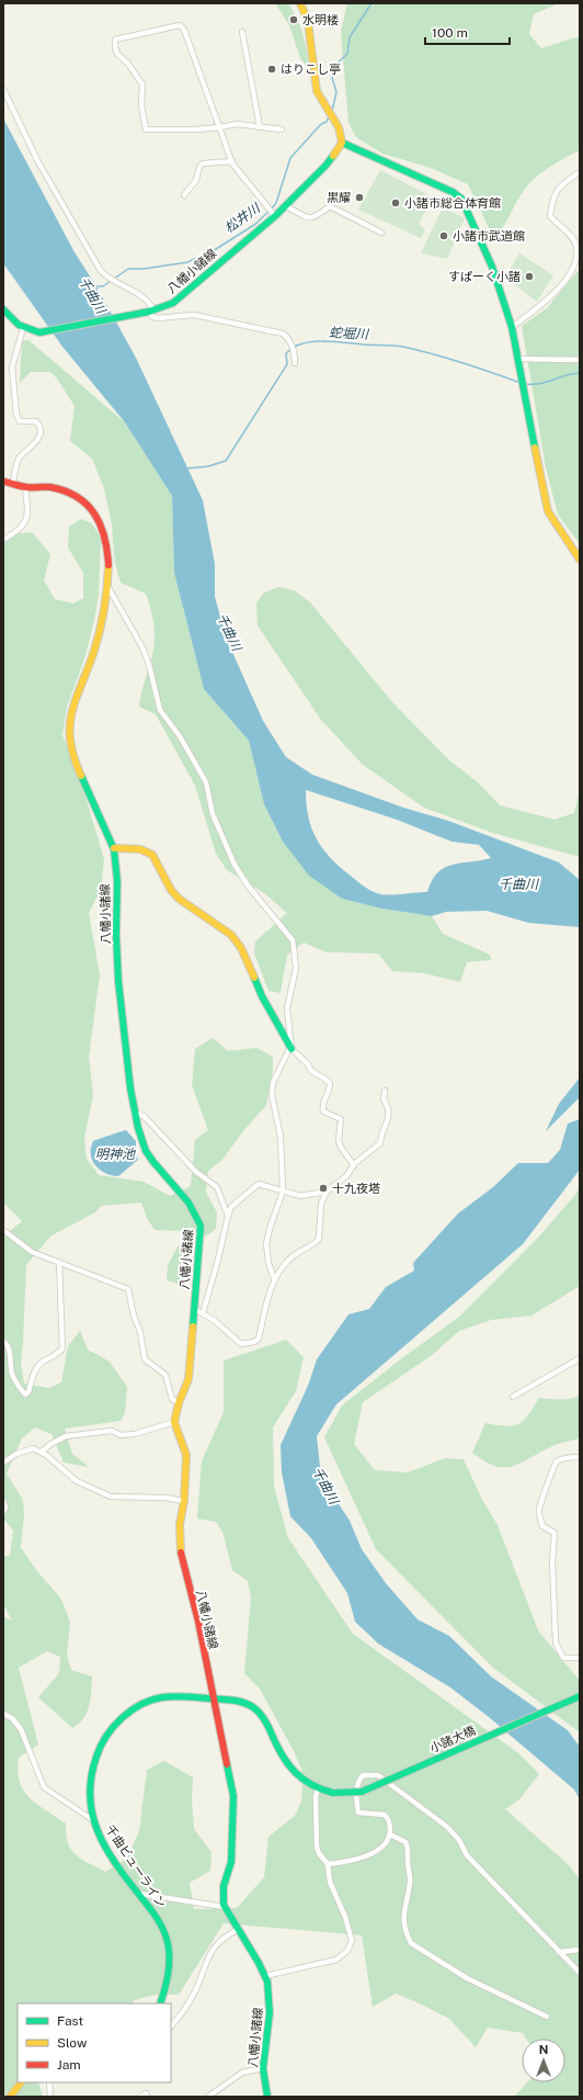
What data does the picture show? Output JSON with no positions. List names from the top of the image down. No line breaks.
{"streets":{"main road":["八幡小諸線","小諸大橋","千曲ビューライン"]},"crossings":[["八幡小諸線","千曲ビューライン"],["小諸大橋","千曲ビューライン"]],"water":["松井川","千曲川","蛇堀川","明神池"],"places":["水明楼","はりこし亭","黒耀","小諸市総合体育館","小諸市武道館","すぱーく小諸","十九夜塔"],"legend":["Fast","Slow","Jam"],"scale_bar":"100 m","north":"top"}
